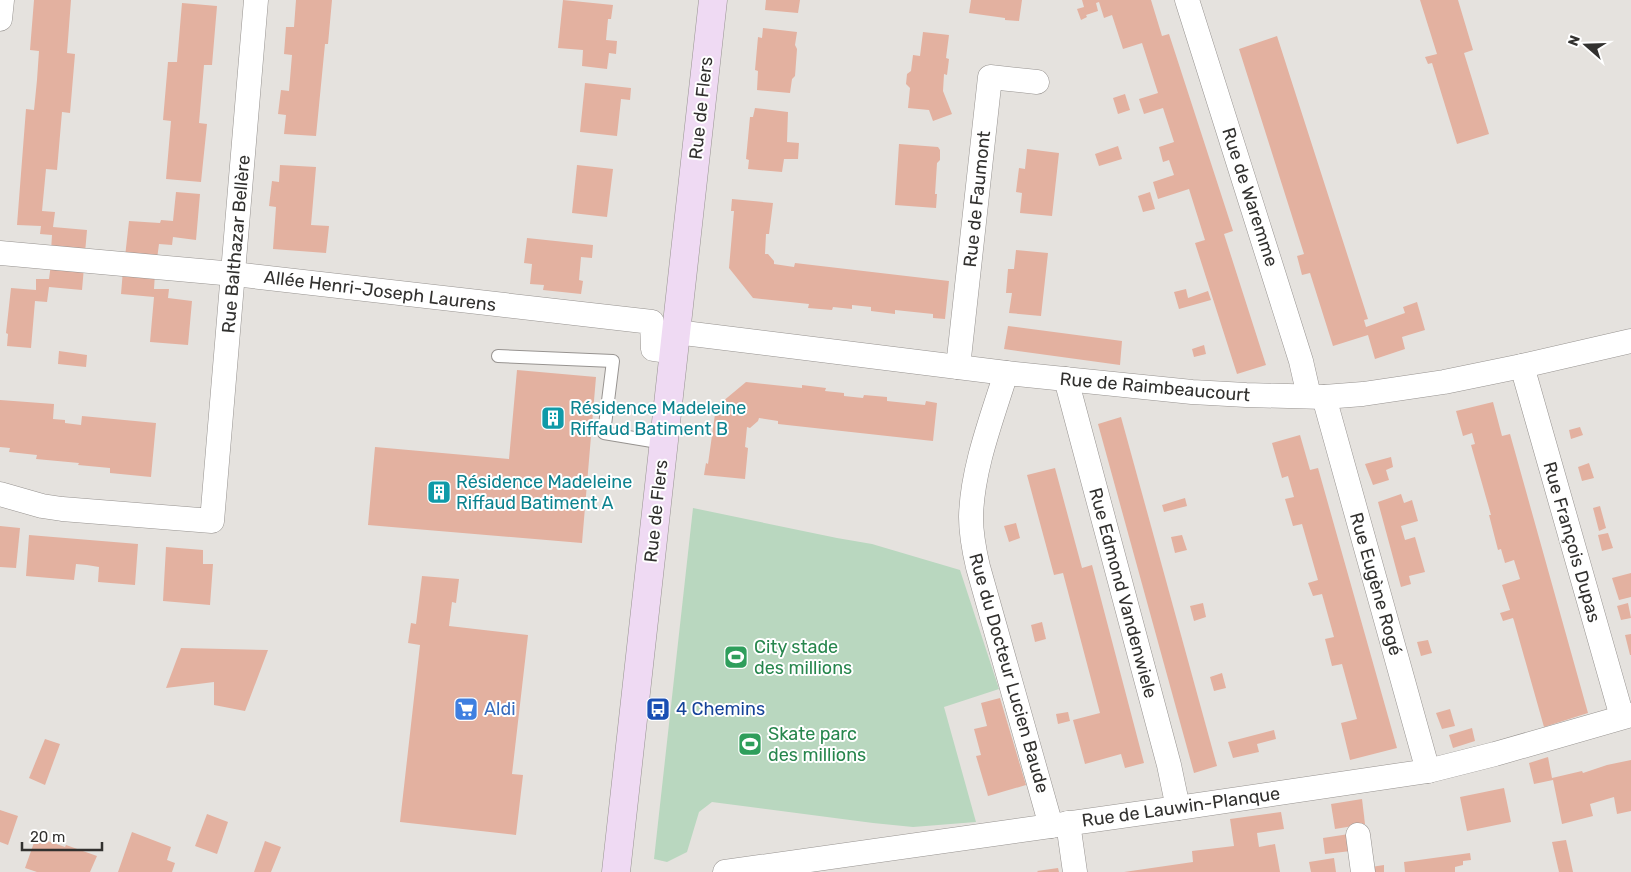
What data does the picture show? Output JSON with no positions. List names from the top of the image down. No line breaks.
{"streets":{"main road":["Rue de Flers"],"street":["Rue de Waremme","Rue de Faumont","Rue Balthazar Bellère","Allée Henri-Joseph Laurens","Rue de Raimbeaucourt","Rue François Dupas","Rue Eugène Rogé","Rue Edmond Vandenwiele","Rue du Docteur Lucien Baude","Rue de Lauwin-Planque"]},"crossings":[["Rue de Flers","Allée Henri-Joseph Laurens"],["Rue de Flers","Rue de Raimbeaucourt"],["Rue de Waremme","Rue de Raimbeaucourt"],["Rue de Waremme","Rue Eugène Rogé"],["Rue de Faumont","Rue de Raimbeaucourt"],["Rue Balthazar Bellère","Allée Henri-Joseph Laurens"],["Allée Henri-Joseph Laurens","Rue de Raimbeaucourt"],["Rue de Raimbeaucourt","Rue François Dupas"],["Rue de Raimbeaucourt","Rue Eugène Rogé"],["Rue de Raimbeaucourt","Rue Edmond Vandenwiele"],["Rue de Raimbeaucourt","Rue du Docteur Lucien Baude"],["Rue François Dupas","Rue de Lauwin-Planque"],["Rue Eugène Rogé","Rue de Lauwin-Planque"],["Rue Edmond Vandenwiele","Rue de Lauwin-Planque"],["Rue du Docteur Lucien Baude","Rue de Lauwin-Planque"]],"places":{"building":["Résidence Madeleine Riffaud Batiment B","Résidence Madeleine Riffaud Batiment A"],"sports":["City stade des millions","Skate parc des millions"],"supermarket":["Aldi"],"bus stop":["4 Chemins"]},"scale_bar":"20 m","north":"left"}
